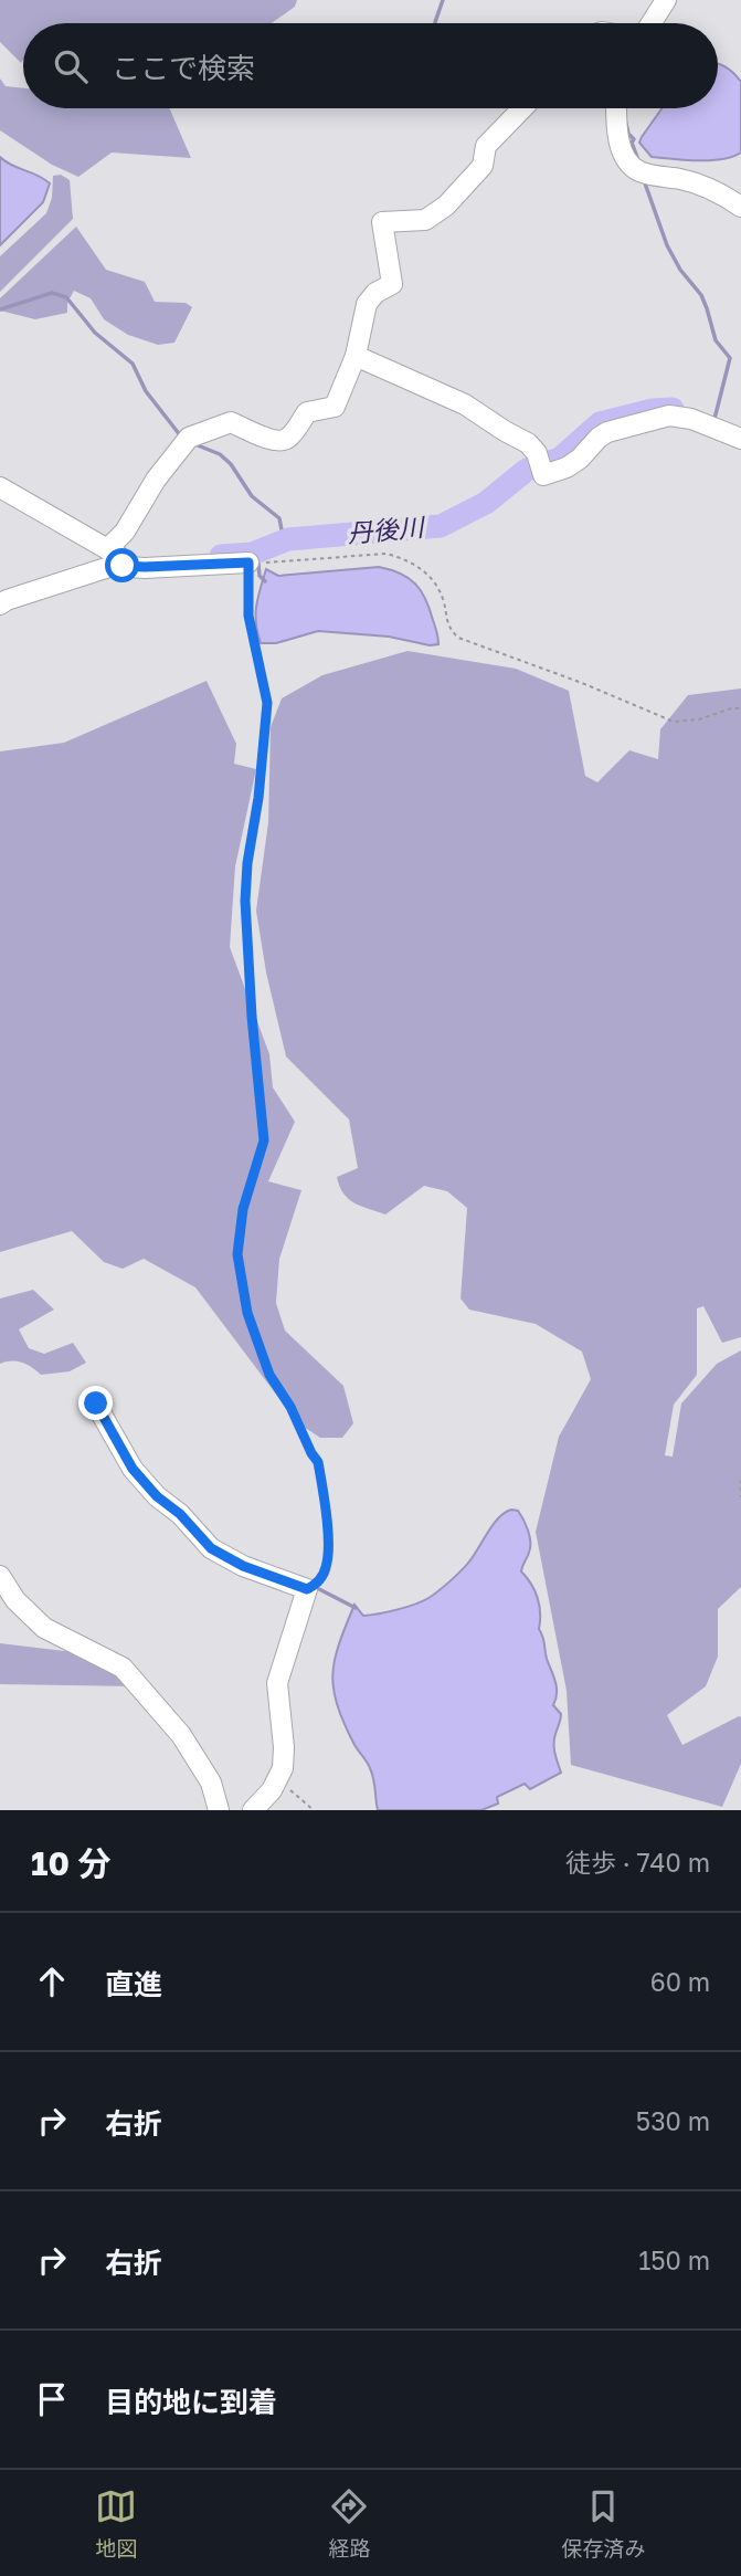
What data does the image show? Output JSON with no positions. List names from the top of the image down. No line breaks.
{"water":["丹後川"],"page":{"search":"ここで検索","heading":["10 分","徒歩 · 740 m"],"list":[["直進","60 m"],["右折","530 m"],["右折","150 m"],"目的地に到着"],"nav":["地図","経路","保存済み"]}}
